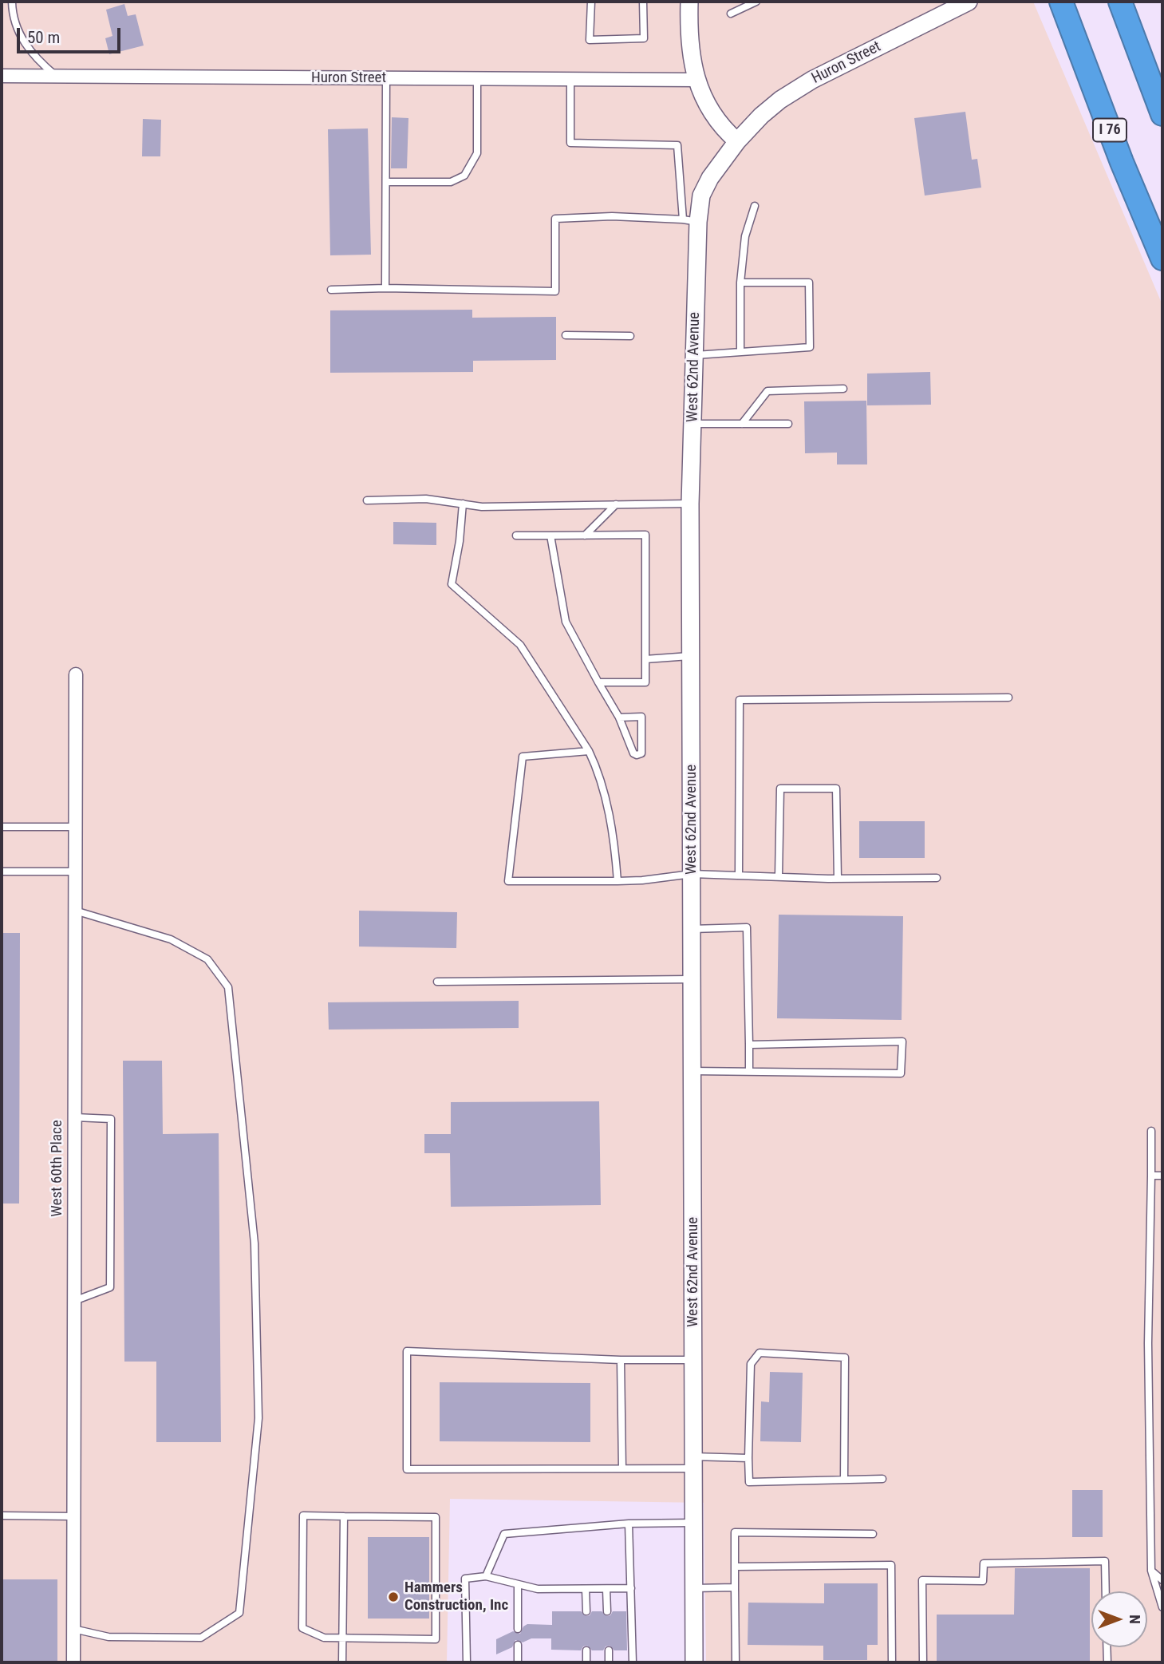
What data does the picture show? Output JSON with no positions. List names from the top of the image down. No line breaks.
{"streets":{"highway":["I 76"],"street":["Huron Street","West 62nd Avenue","West 60th Place"]},"crossings":[["Huron Street","West 62nd Avenue"]],"places":["Hammers Construction, Inc"],"scale_bar":"50 m","north":"right"}
